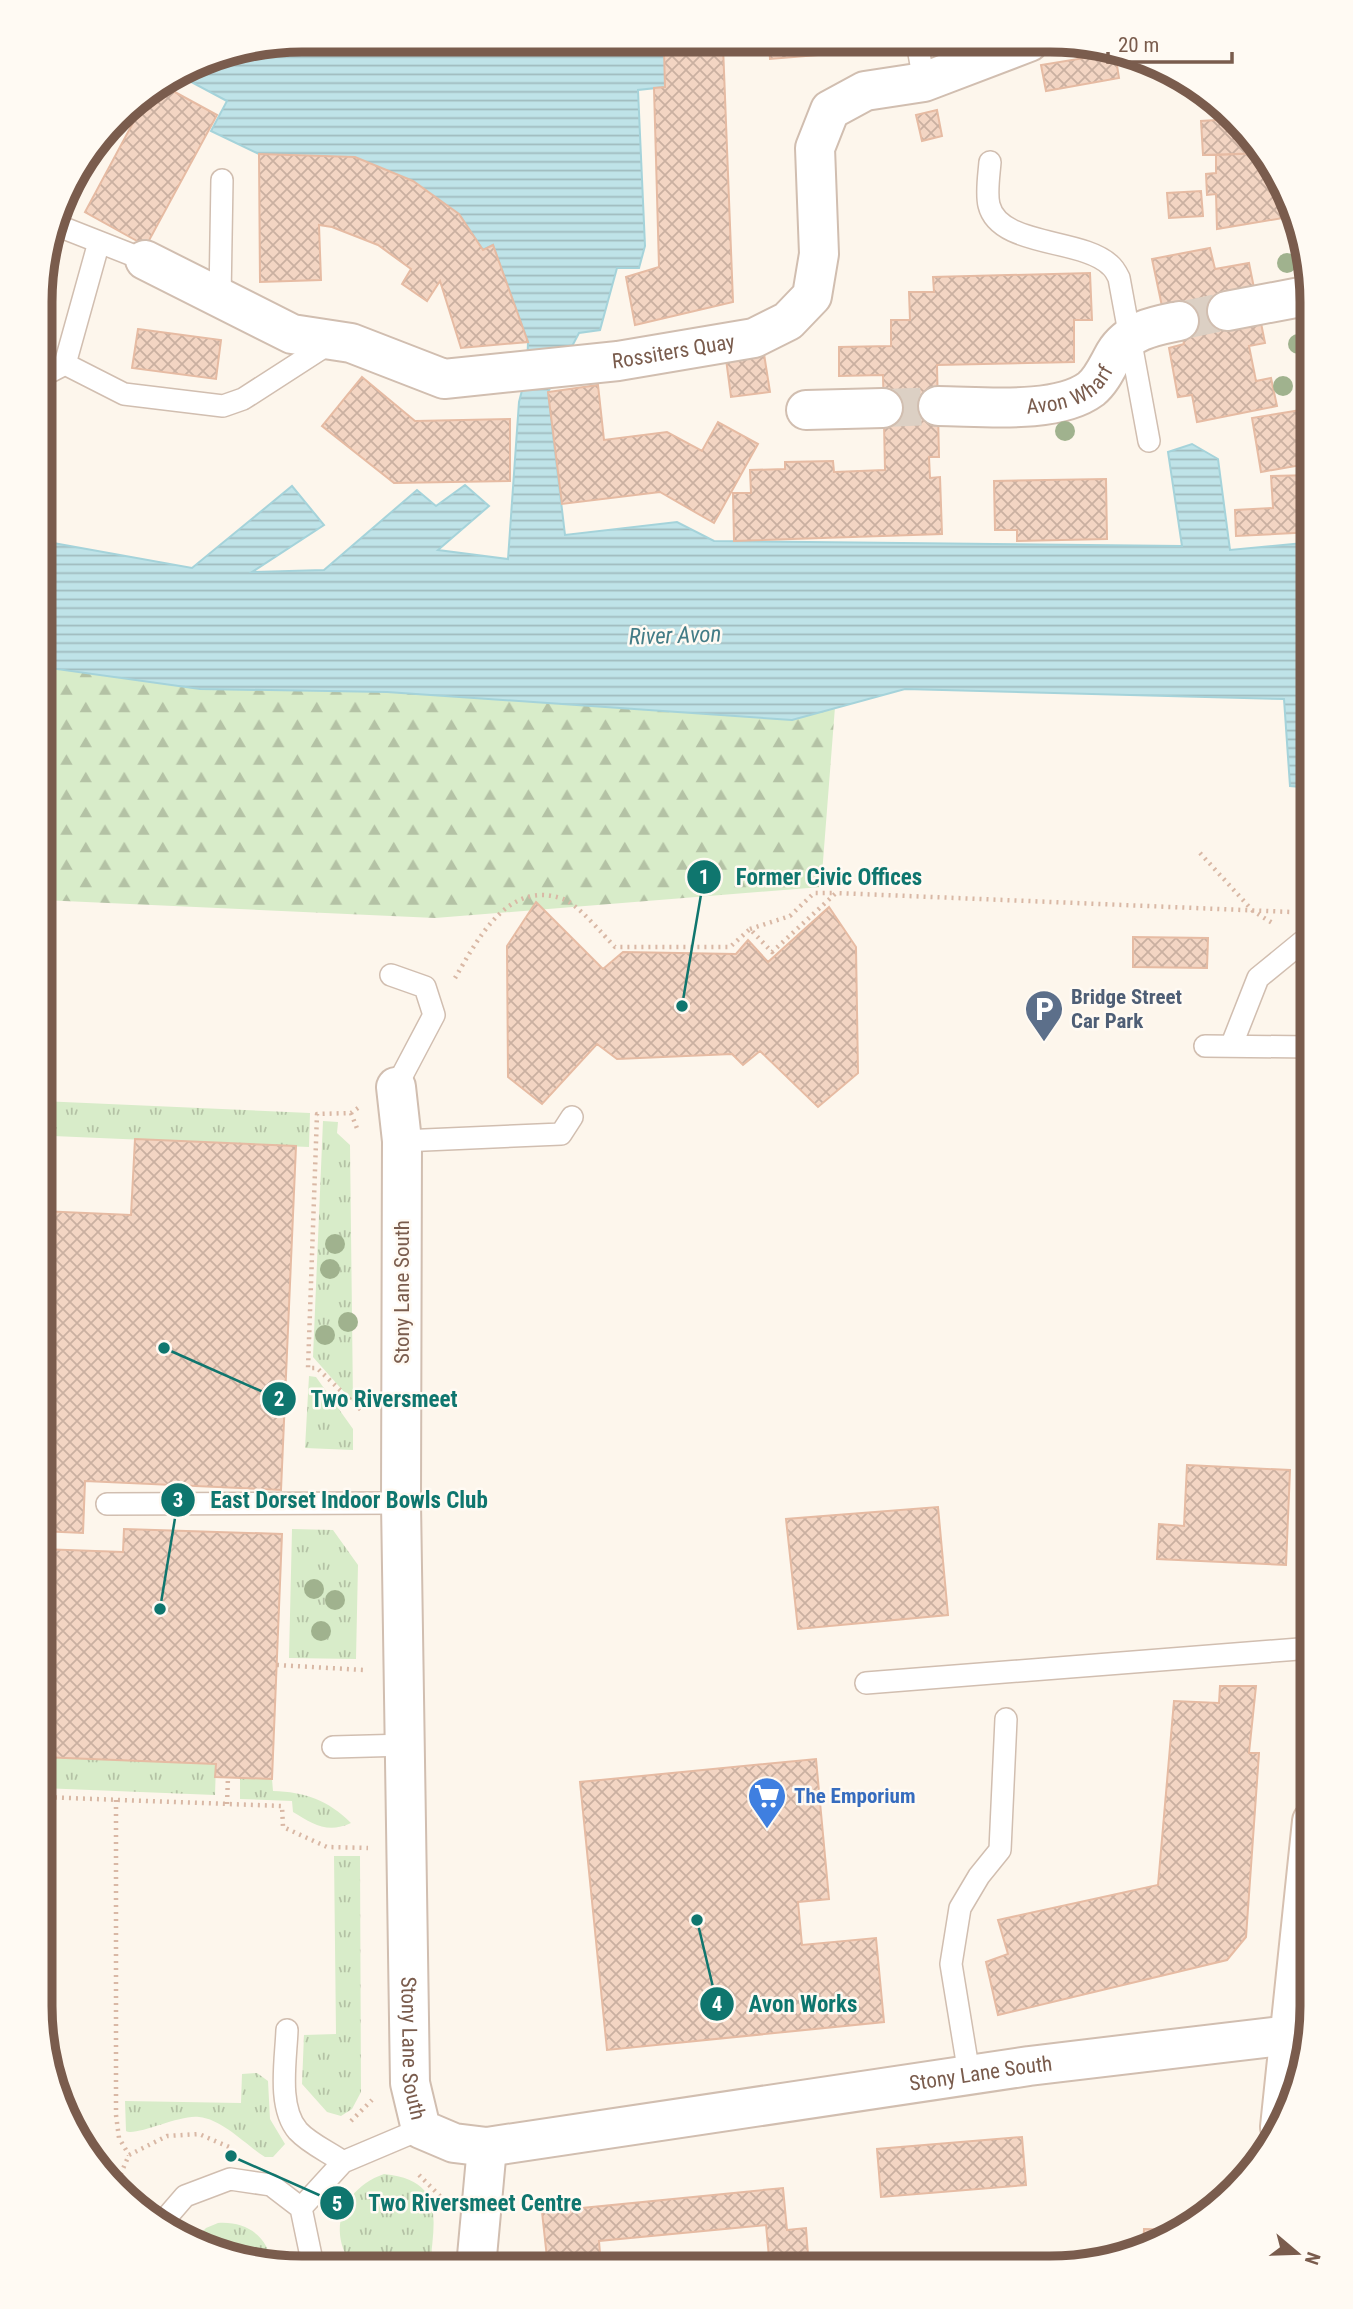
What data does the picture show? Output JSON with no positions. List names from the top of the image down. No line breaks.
{"streets":{"street":["Rossiters Quay","Avon Wharf","Stony Lane South"]},"water":["River Avon"],"places":{"other":["Former Civic Offices","Two Riversmeet","East Dorset Indoor Bowls Club","Avon Works","Two Riversmeet Centre"],"parking":["Bridge Street Car Park"],"supermarket":["The Emporium"]},"scale_bar":"20 m","north":"right"}
